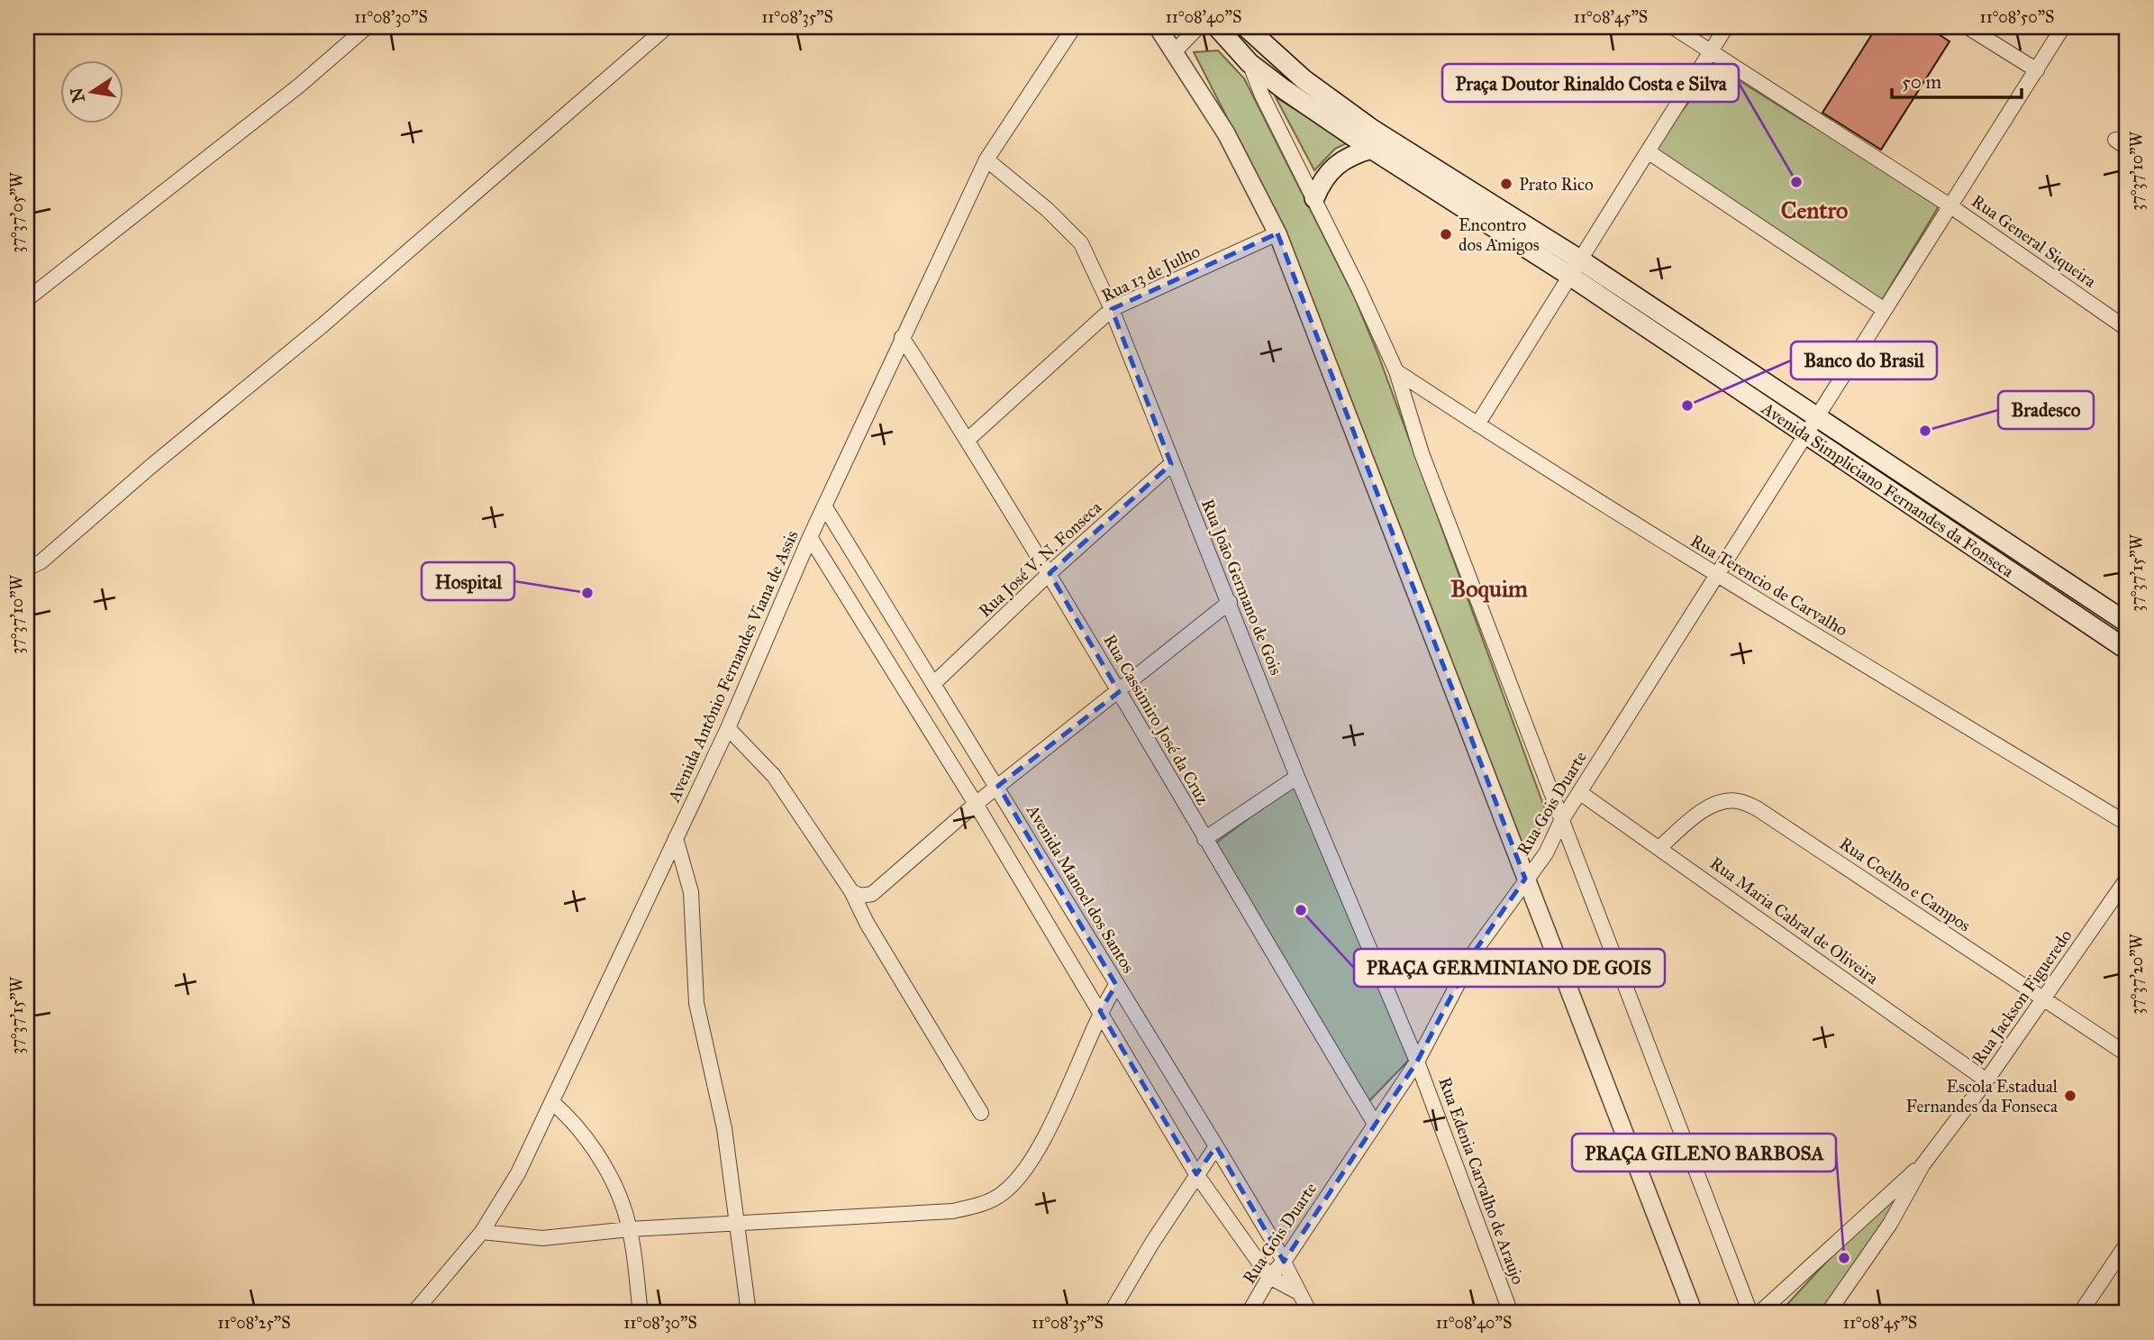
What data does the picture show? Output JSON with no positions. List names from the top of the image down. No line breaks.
{"streets":{"main road":["Avenida Simpliciano Fernandes da Fonseca"],"street":["Rua General Siqueira","Rua 13 de Julho","Rua José V. N. Fonseca","Rua Terencio de Carvalho","Rua João Germano de Gois","Avenida Antônio Fernandes Viana de Assis","Rua Cassimiro José da Cruz","Rua Gois Duarte","Rua Coelho e Campos","Avenida Manoel dos Santos","Rua Maria Cabral de Oliveira","Rua Jackson Figueredo","Rua Edenia Carvalho de Araujo"]},"crossings":[["Rua General Siqueira","Rua Gois Duarte"],["Rua 13 de Julho","Rua João Germano de Gois"],["Rua 13 de Julho","Rua Cassimiro José da Cruz"],["Avenida Simpliciano Fernandes da Fonseca","Rua Gois Duarte"],["Rua José V. N. Fonseca","Rua João Germano de Gois"],["Rua José V. N. Fonseca","Rua Cassimiro José da Cruz"],["Rua José V. N. Fonseca","Avenida Manoel dos Santos"],["Rua Terencio de Carvalho","Rua Gois Duarte"],["Rua João Germano de Gois","Avenida Antônio Fernandes Viana de Assis"],["Rua João Germano de Gois","Rua Gois Duarte"],["Rua João Germano de Gois","Rua Edenia Carvalho de Araujo"],["Avenida Antônio Fernandes Viana de Assis","Rua Cassimiro José da Cruz"],["Avenida Antônio Fernandes Viana de Assis","Avenida Manoel dos Santos"],["Rua Cassimiro José da Cruz","Rua Gois Duarte"],["Rua Gois Duarte","Avenida Manoel dos Santos"],["Rua Gois Duarte","Rua Maria Cabral de Oliveira"],["Rua Gois Duarte","Rua Edenia Carvalho de Araujo"],["Rua Coelho e Campos","Rua Maria Cabral de Oliveira"],["Rua Coelho e Campos","Rua Jackson Figueredo"],["Rua Maria Cabral de Oliveira","Rua Jackson Figueredo"]],"districts":["Centro","Boquim"],"places":["Praça Doutor Rinaldo Costa e Silva","Prato Rico","Encontro dos Amigos","Banco do Brasil","Bradesco","Hospital","PRAÇA GERMINIANO DE GOIS","Escola Estadual Fernandes da Fonseca","PRAÇA GILENO BARBOSA"],"scale_bar":"50 m","north":"left","coordinates":["11°08'30\"S","11°08'35\"S","11°08'40\"S","11°08'45\"S","11°08'50\"S","37°37'10\"W","37°37'05\"W","37°37'15\"W","37°37'20\"W","11°08'25\"S"]}
